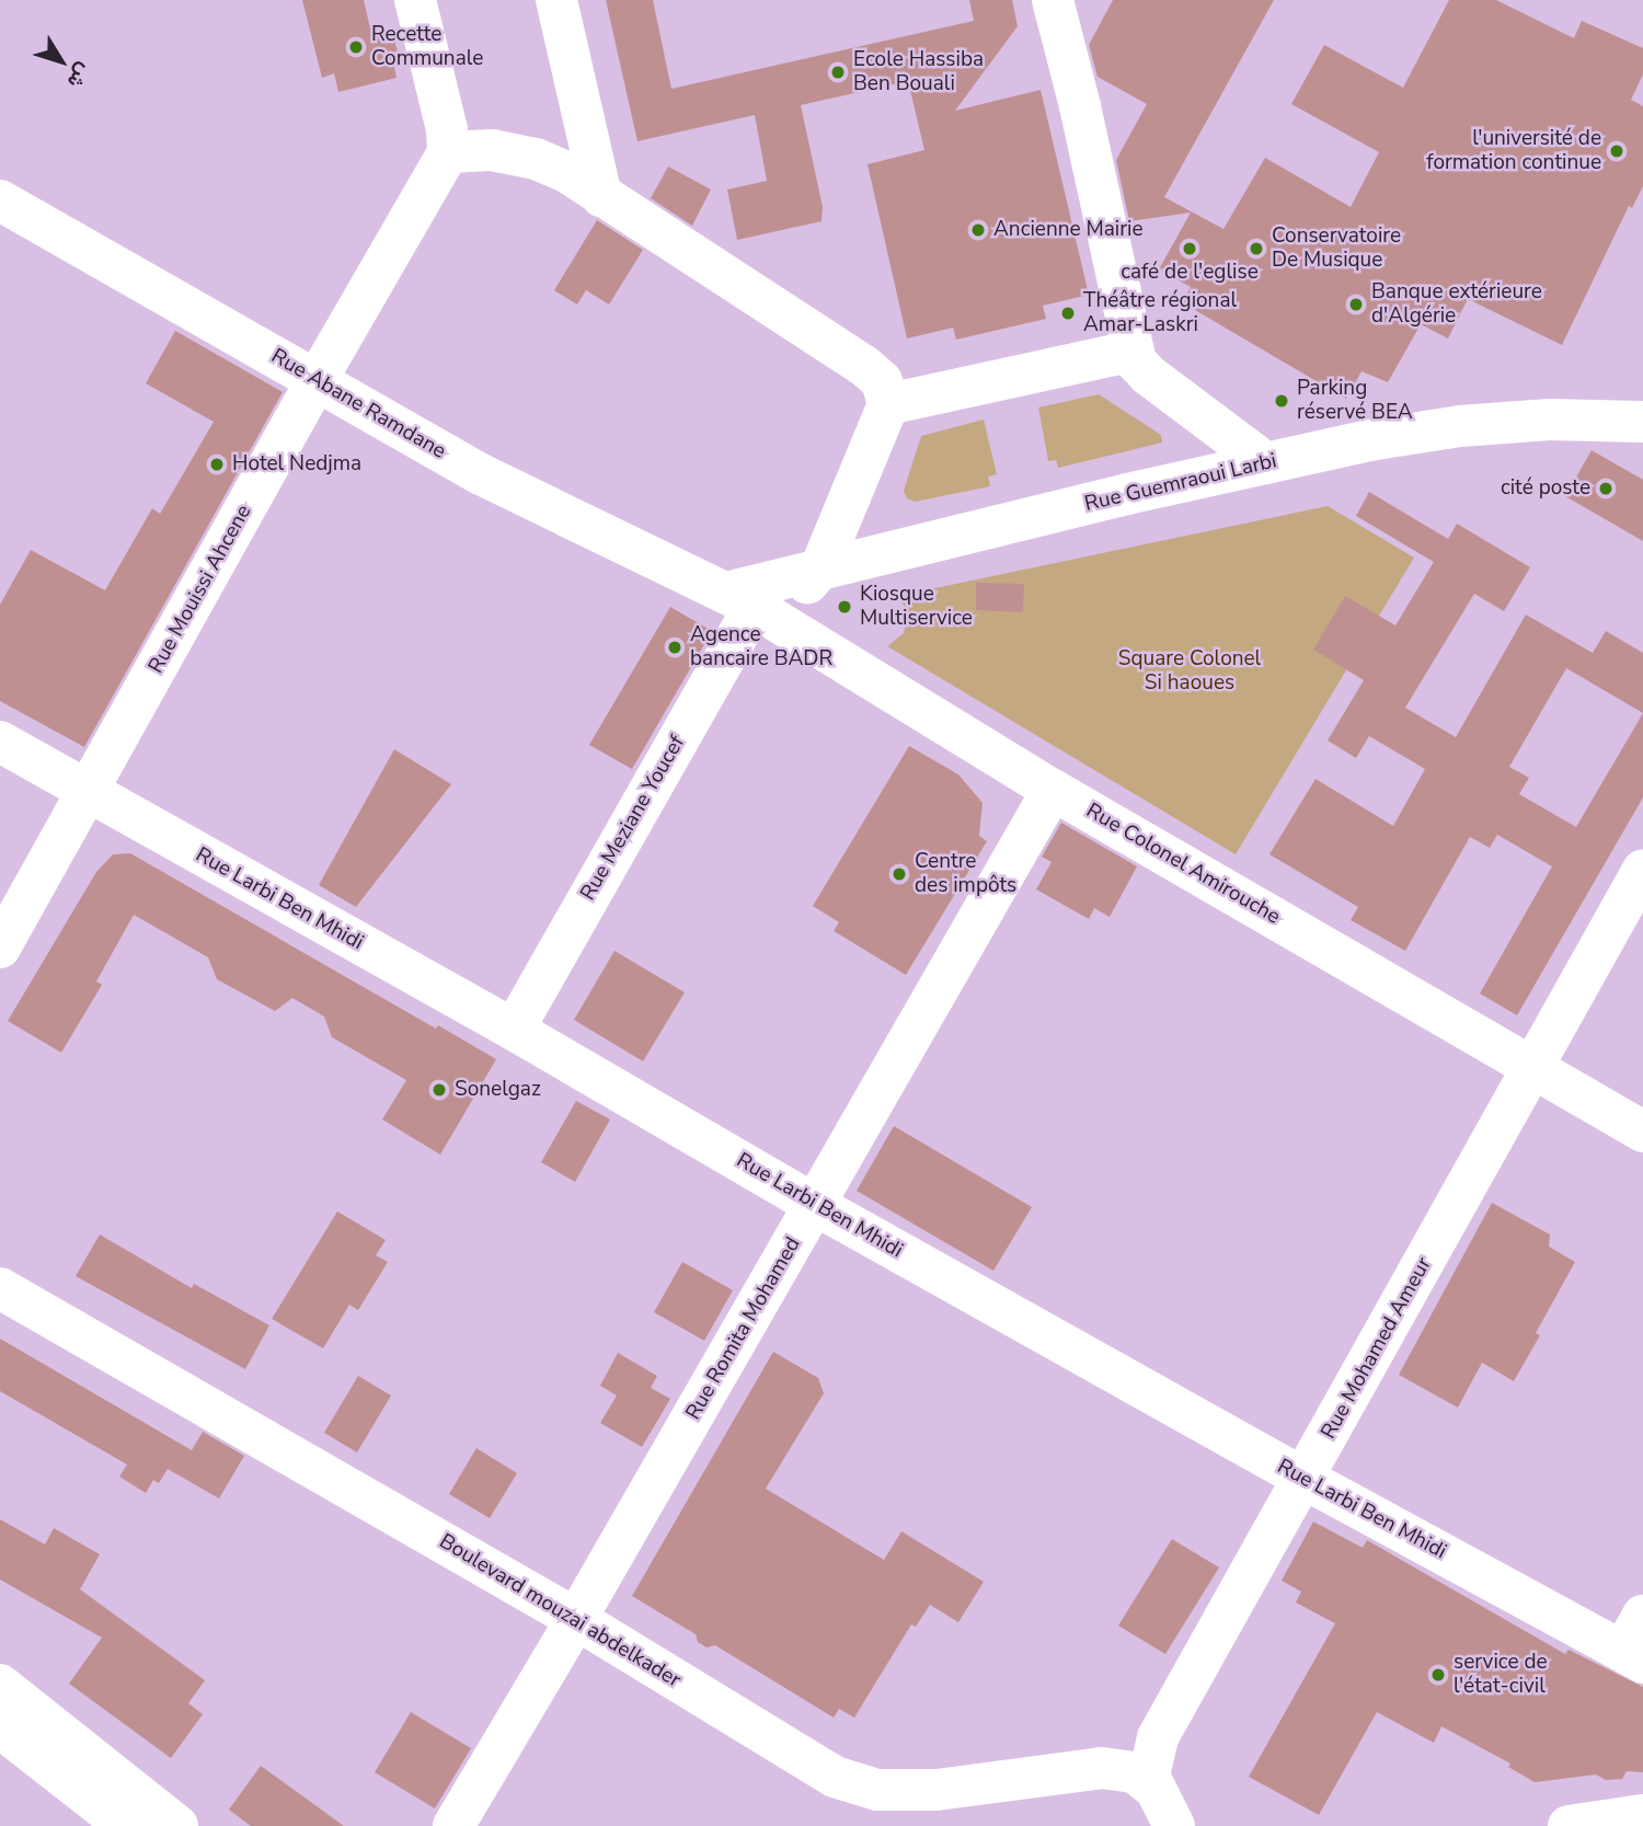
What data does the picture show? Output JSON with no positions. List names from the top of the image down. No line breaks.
{"streets":{"street":["Rue Abane Ramdane","Rue Guemraoui Larbi","Rue Mouissi Ahcene","Rue Meziane Youcef","Rue Colonel Amirouche","Rue Larbi Ben Mhidi","Rue Romita Mohamed","Rue Mohamed Ameur","Boulevard mouzai abdelkader"]},"crossings":[["Rue Abane Ramdane","Rue Guemraoui Larbi"],["Rue Abane Ramdane","Rue Mouissi Ahcene"],["Rue Abane Ramdane","Rue Meziane Youcef"],["Rue Abane Ramdane","Rue Colonel Amirouche"],["Rue Guemraoui Larbi","Rue Meziane Youcef"],["Rue Guemraoui Larbi","Rue Colonel Amirouche"],["Rue Mouissi Ahcene","Rue Larbi Ben Mhidi"],["Rue Meziane Youcef","Rue Colonel Amirouche"],["Rue Meziane Youcef","Rue Larbi Ben Mhidi"],["Rue Colonel Amirouche","Rue Romita Mohamed"],["Rue Colonel Amirouche","Rue Mohamed Ameur"],["Rue Larbi Ben Mhidi","Rue Romita Mohamed"],["Rue Larbi Ben Mhidi","Rue Mohamed Ameur"],["Rue Romita Mohamed","Boulevard mouzai abdelkader"],["Rue Mohamed Ameur","Boulevard mouzai abdelkader"]],"parks":["Square Colonel Si haoues"],"places":["Recette Communale","Ecole Hassiba Ben Bouali","l'université de formation continue","Ancienne Mairie","café de l'eglise","Conservatoire De Musique","Banque extérieure d'Algérie","Théâtre régional Amar-Laskri","Parking réservé BEA","Hotel Nedjma","cité poste","Kiosque Multiservice","Agence bancaire BADR","Centre des impôts","Sonelgaz","service de l'état-civil"],"north":"bottom right"}
